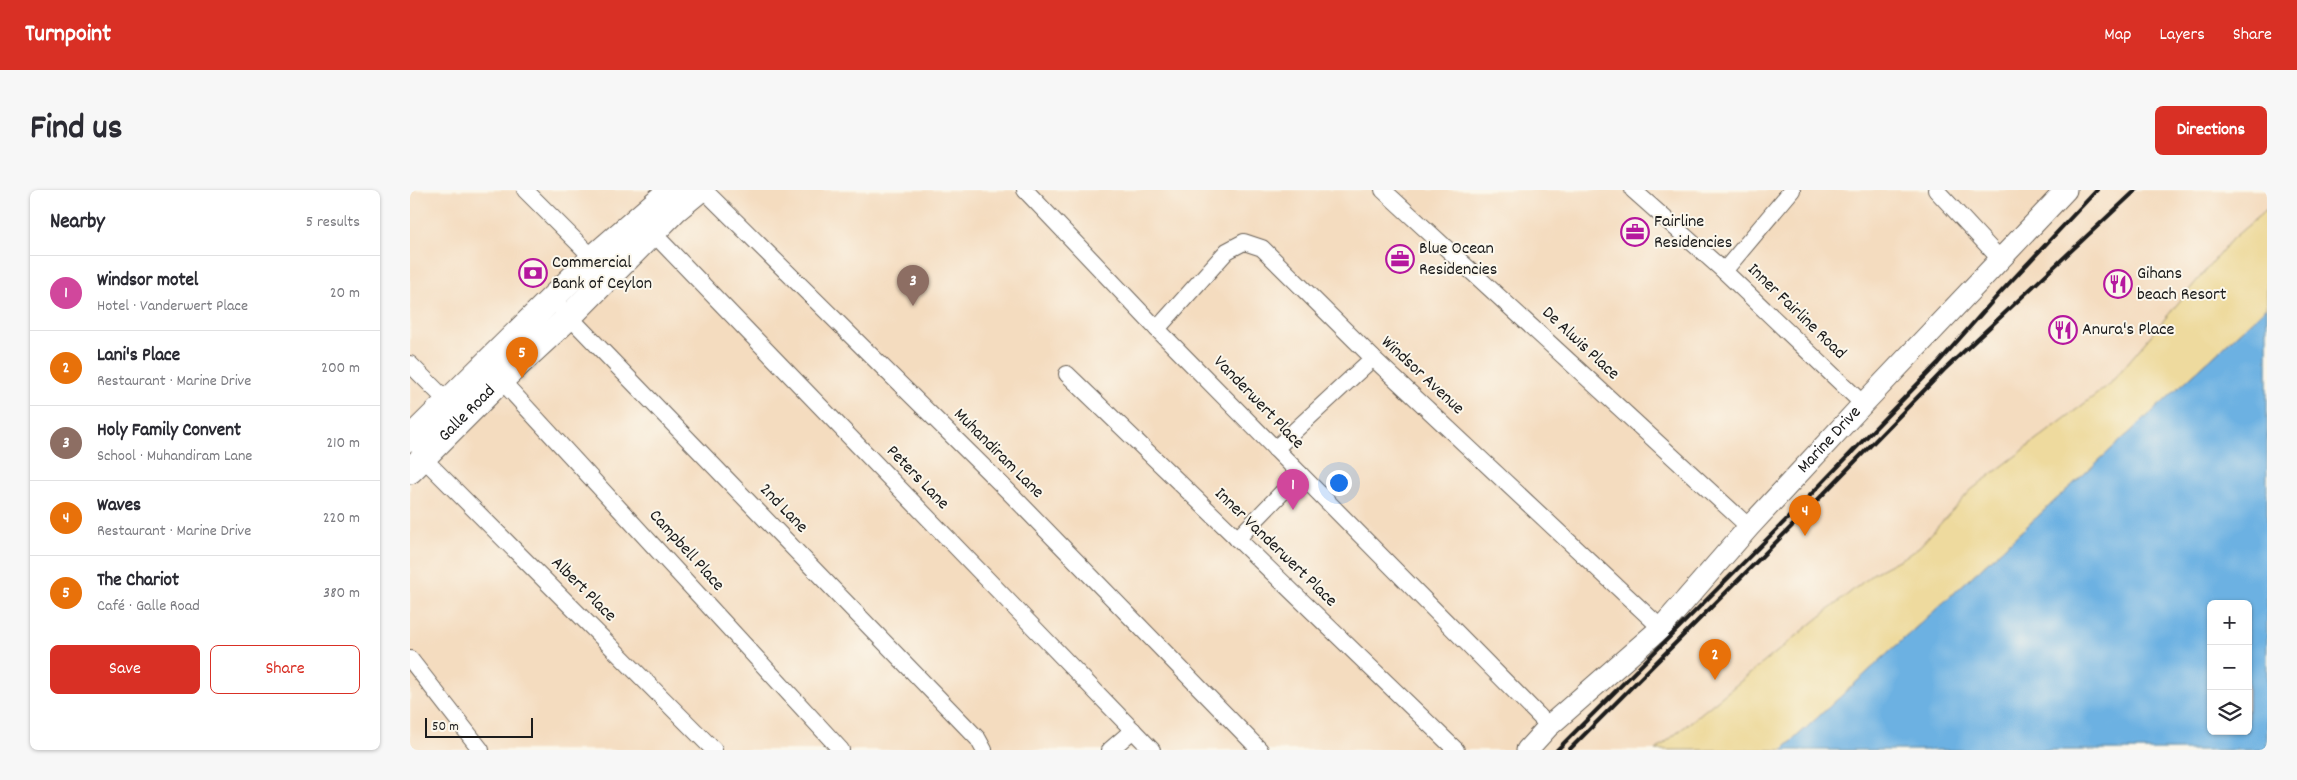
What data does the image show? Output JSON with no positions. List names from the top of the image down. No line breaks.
{"streets":{"highway":["Galle Road"],"main road":["Marine Drive"],"street":["Inner Fairline Road","De Alwis Place","Windsor Avenue","Vanderwert Place","Muhandiram Lane","Peters Lane","2nd Lane","Inner Vanderwert Place","Campbell Place","Albert Place"]},"crossings":[["Inner Fairline Road","Marine Drive"],["De Alwis Place","Marine Drive"],["Windsor Avenue","Vanderwert Place"],["Windsor Avenue","Marine Drive"],["Vanderwert Place","Marine Drive"],["Galle Road","Peters Lane"],["Galle Road","2nd Lane"],["Galle Road","Campbell Place"],["Galle Road","Albert Place"]],"places":{"office":["Fairline Residencies","Blue Ocean Residencies"],"bank":["Commercial Bank of Ceylon"],"restaurant":["Gihans beach Resort","Anura's Place"]},"scale_bar":"50 m","page":{"header":"Turnpoint","nav":["Map","Layers","Share"],"title":"Find us","buttons":["Directions",["Save","Share"]],"heading":["Nearby","5 results"],"list":[{"mark":"1","name":"Windsor motel","note":"Hotel · Vanderwert Place","value":"20 m"},{"mark":"2","name":"Lani's Place","note":"Restaurant · Marine Drive","value":"200 m"},{"mark":"3","name":"Holy Family Convent","note":"School · Muhandiram Lane","value":"210 m"},{"mark":"4","name":"Waves","note":"Restaurant · Marine Drive","value":"220 m"},{"mark":"5","name":"The Chariot","note":"Café · Galle Road","value":"380 m"}],"pins":["3","5","1","4","2"],"map_buttons":["+","−"],"scale":"50 m"}}
